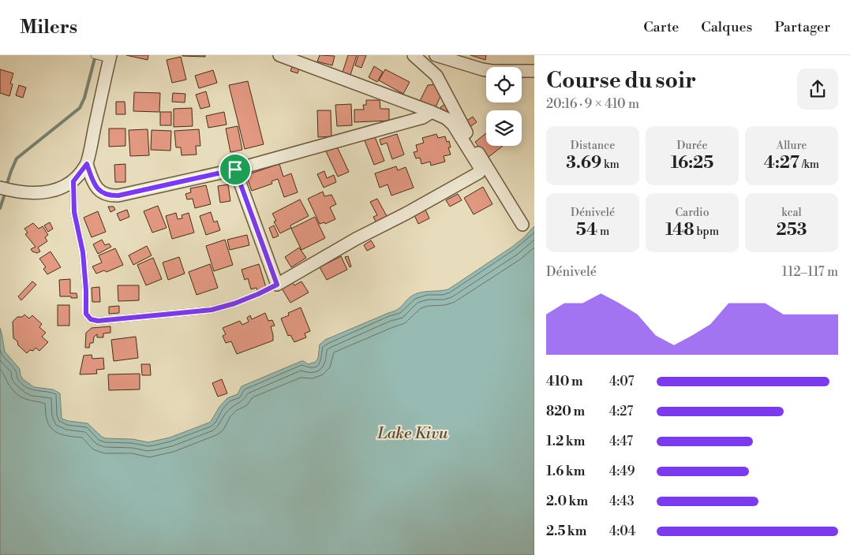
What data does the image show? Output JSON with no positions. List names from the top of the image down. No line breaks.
{"water":["Lake Kivu"],"page":{"header":"Milers","nav":["Carte","Calques","Partager"],"heading":["Course du soir","20:16 · 9 × 410 m"],"stats":[["Distance","3.69 km"],["Durée","16:25"],["Allure","4:27 /km"],["Dénivelé","54 m"],["Cardio","148 bpm"],["kcal","253"]],"chart":["Dénivelé","112–117 m"],"list":[{"name":"410 m","note":"4:07"},{"name":"820 m","note":"4:27"},{"name":"1.2 km","note":"4:47"},{"name":"1.6 km","note":"4:49"},{"name":"2.0 km","note":"4:43"},{"name":"2.5 km","note":"4:04"}]}}
